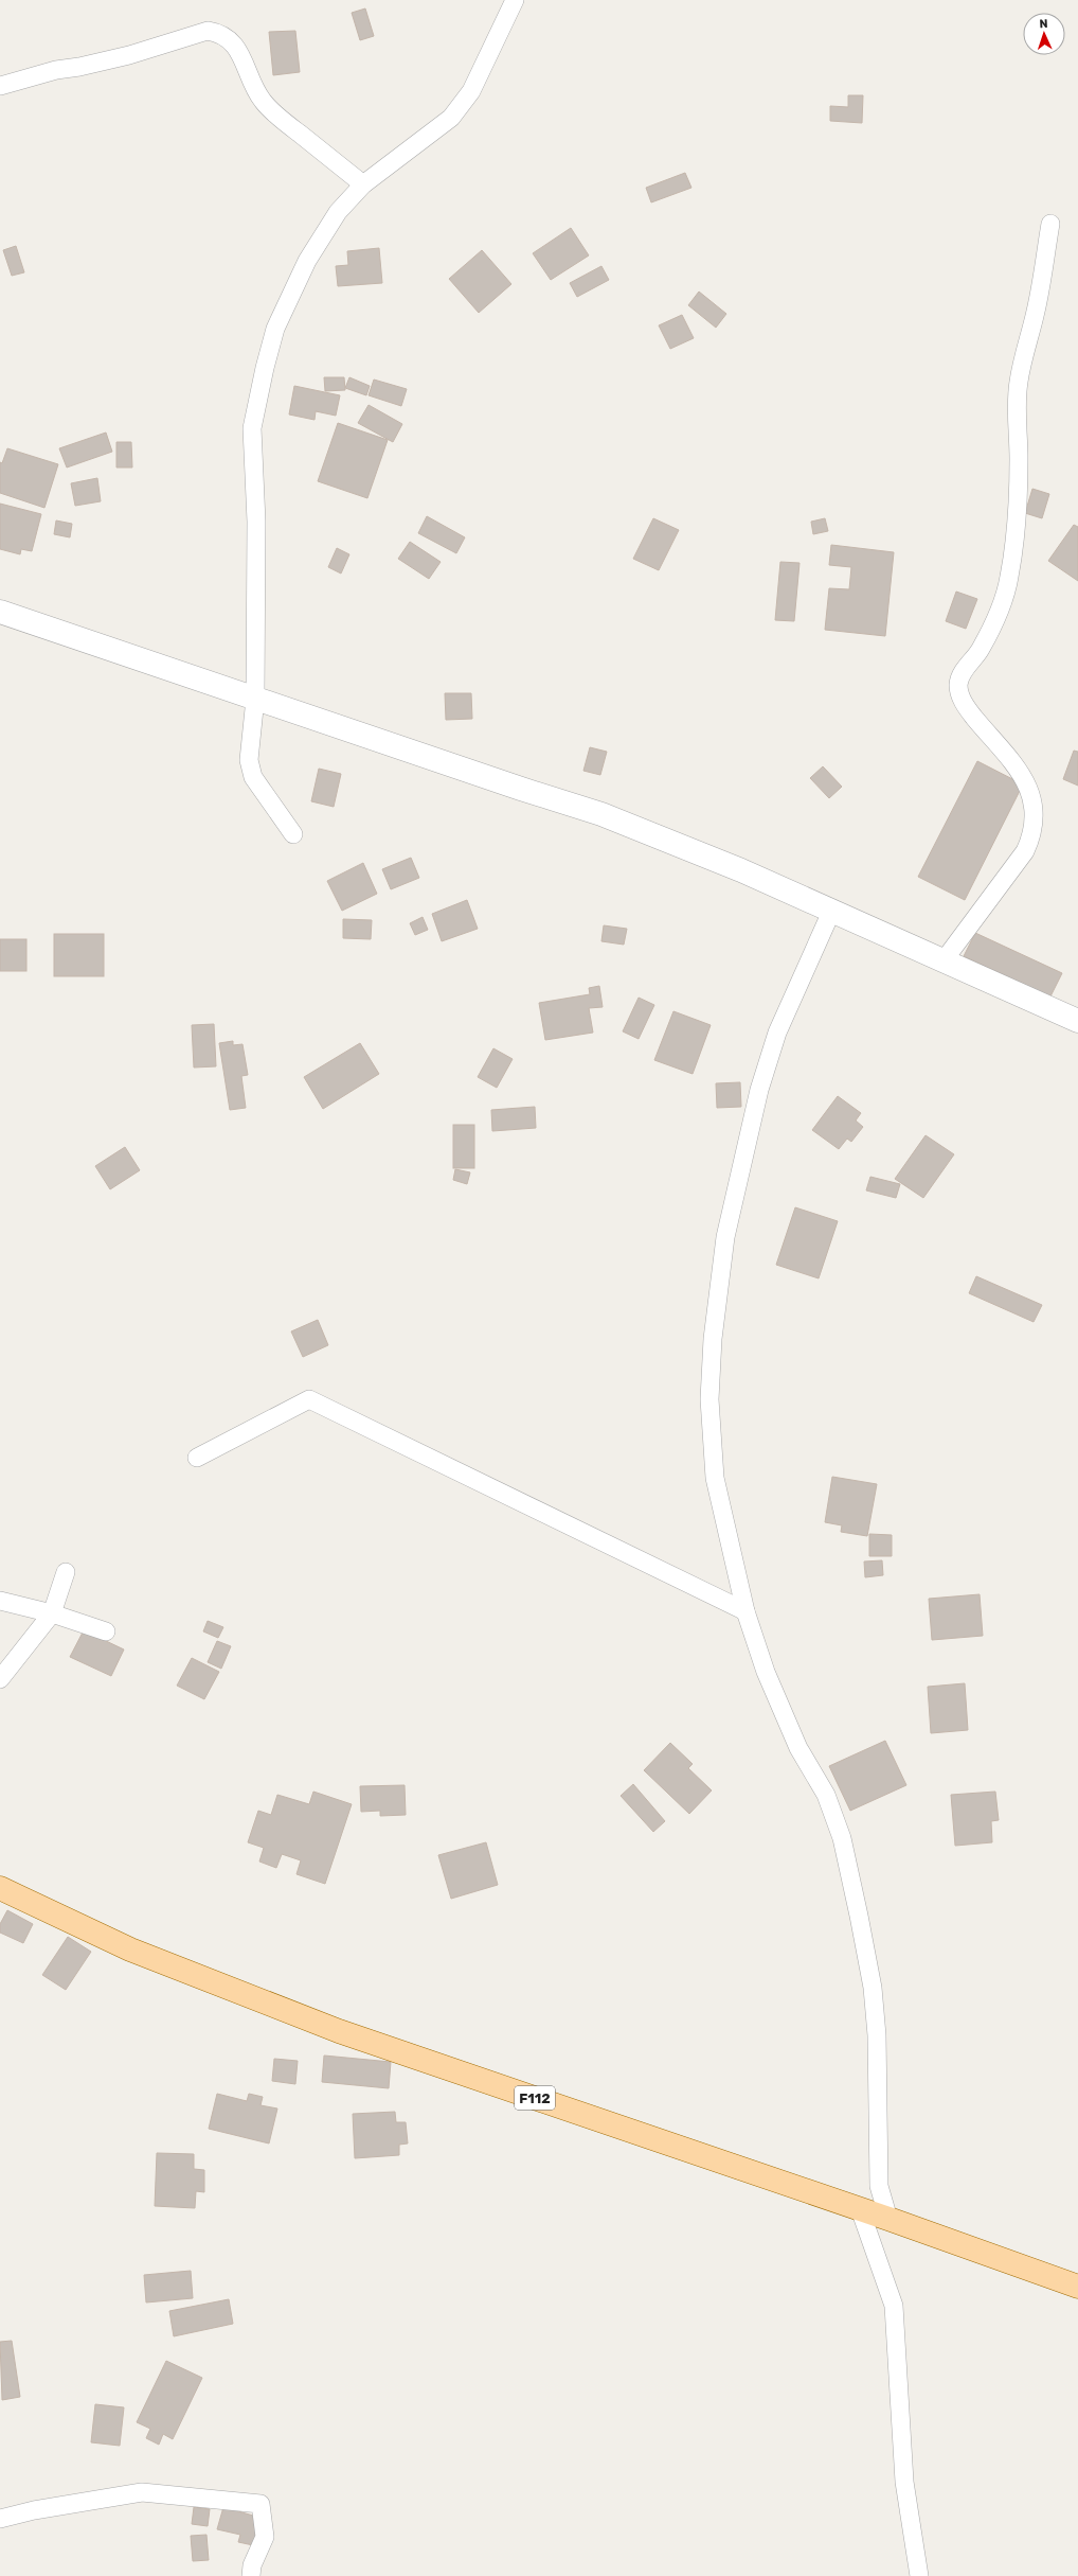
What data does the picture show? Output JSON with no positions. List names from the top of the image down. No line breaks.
{"streets":{"main road":["F112"]},"north":"top"}
